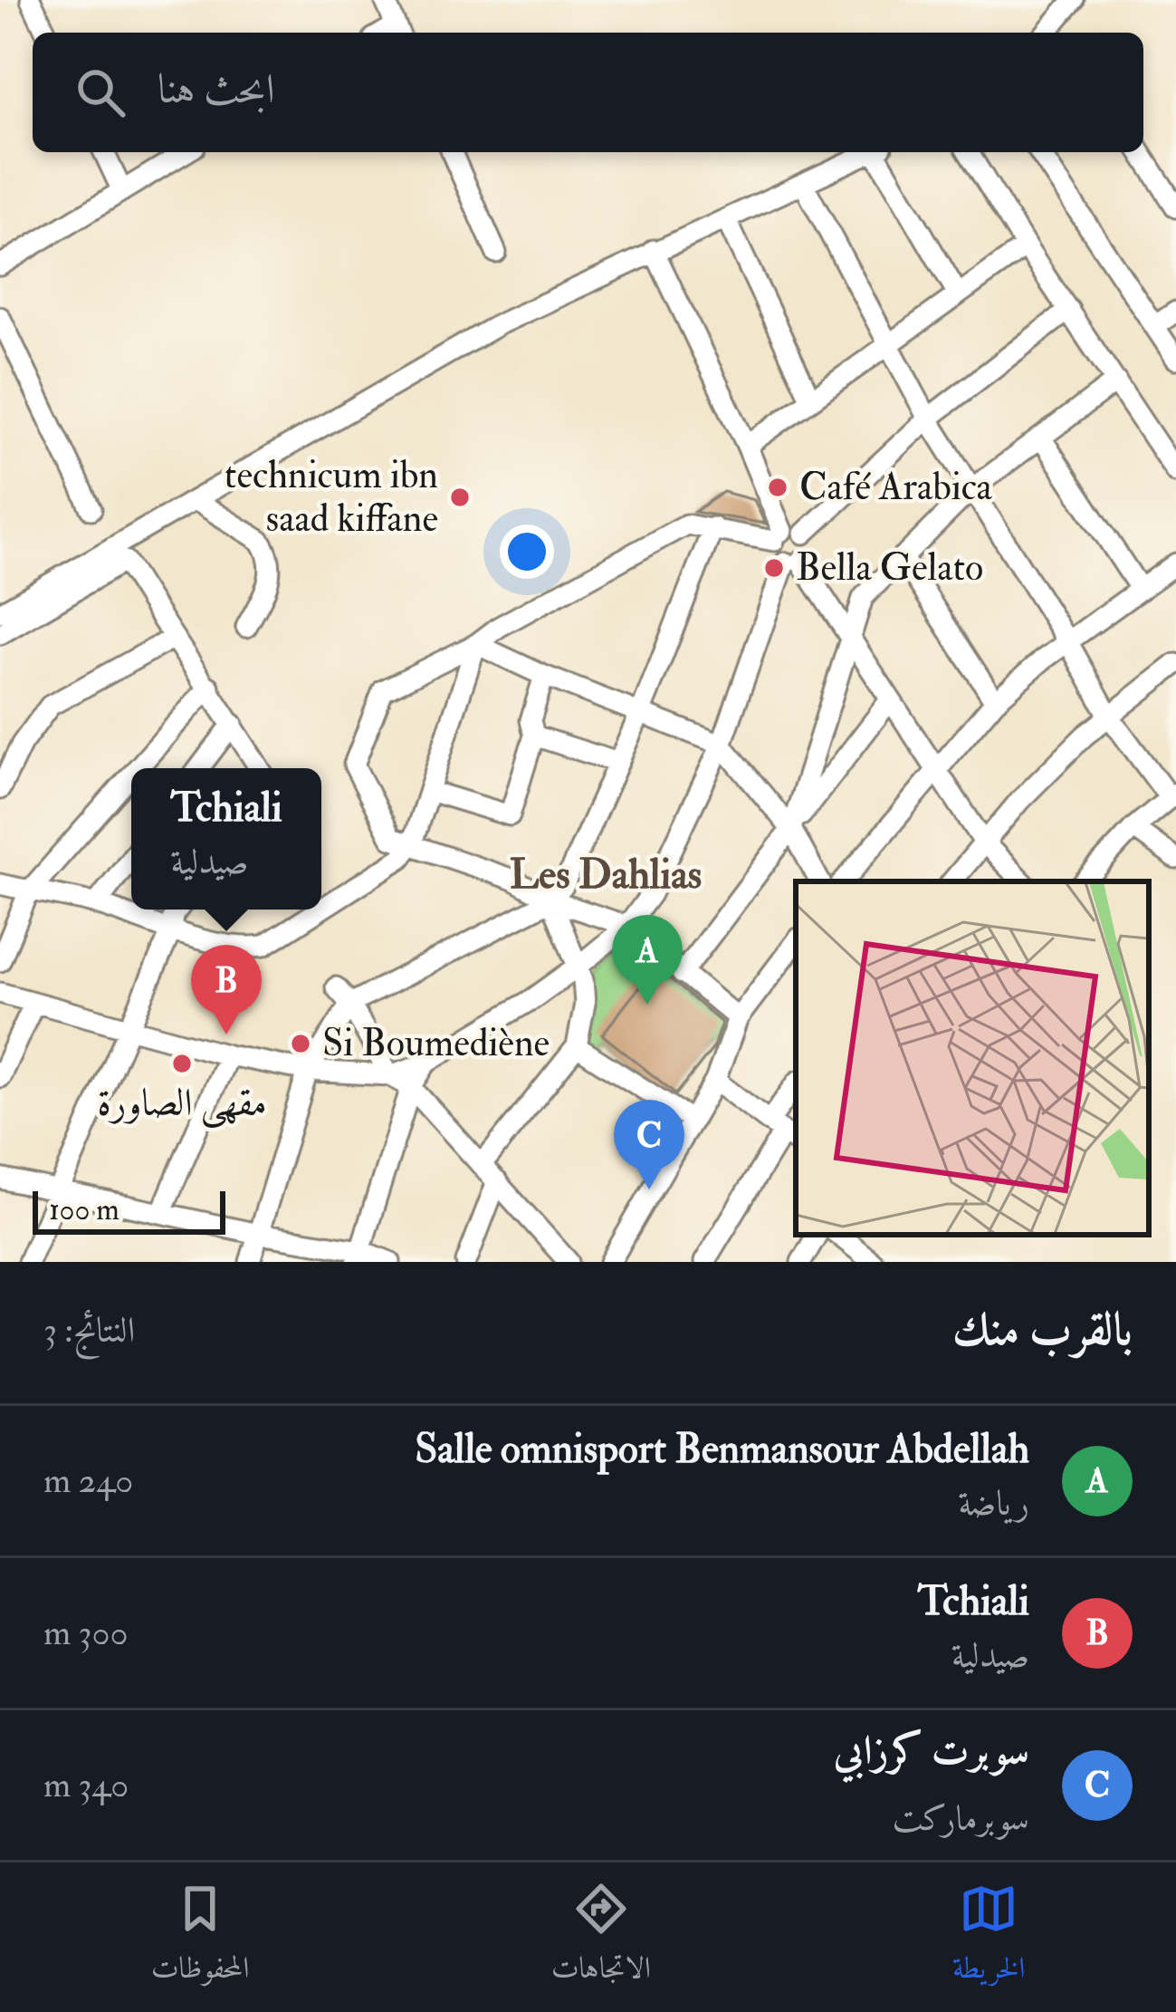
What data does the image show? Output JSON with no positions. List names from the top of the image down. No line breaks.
{"districts":["Les Dahlias"],"places":["Café Arabica","technicum ibn saad kiffane","Bella Gelato","Si Boumediène","مقهى الصاورة"],"scale_bar":"100 m","page":{"search":"ابحث هنا","popup":["Tchiali","صيدلية"],"pins":["A","B","C"],"scale":"100 m","heading":["بالقرب منك","النتائج: 3"],"list":[{"mark":"A","name":"Salle omnisport Benmansour Abdellah","note":"رياضة","value":"240 m"},{"mark":"B","name":"Tchiali","note":"صيدلية","value":"300 m"},{"mark":"C","name":"سوبرت كرزابي","note":"سوبرماركت","value":"340 m"}],"nav":["الخريطة","الاتجاهات","المحفوظات"]}}
